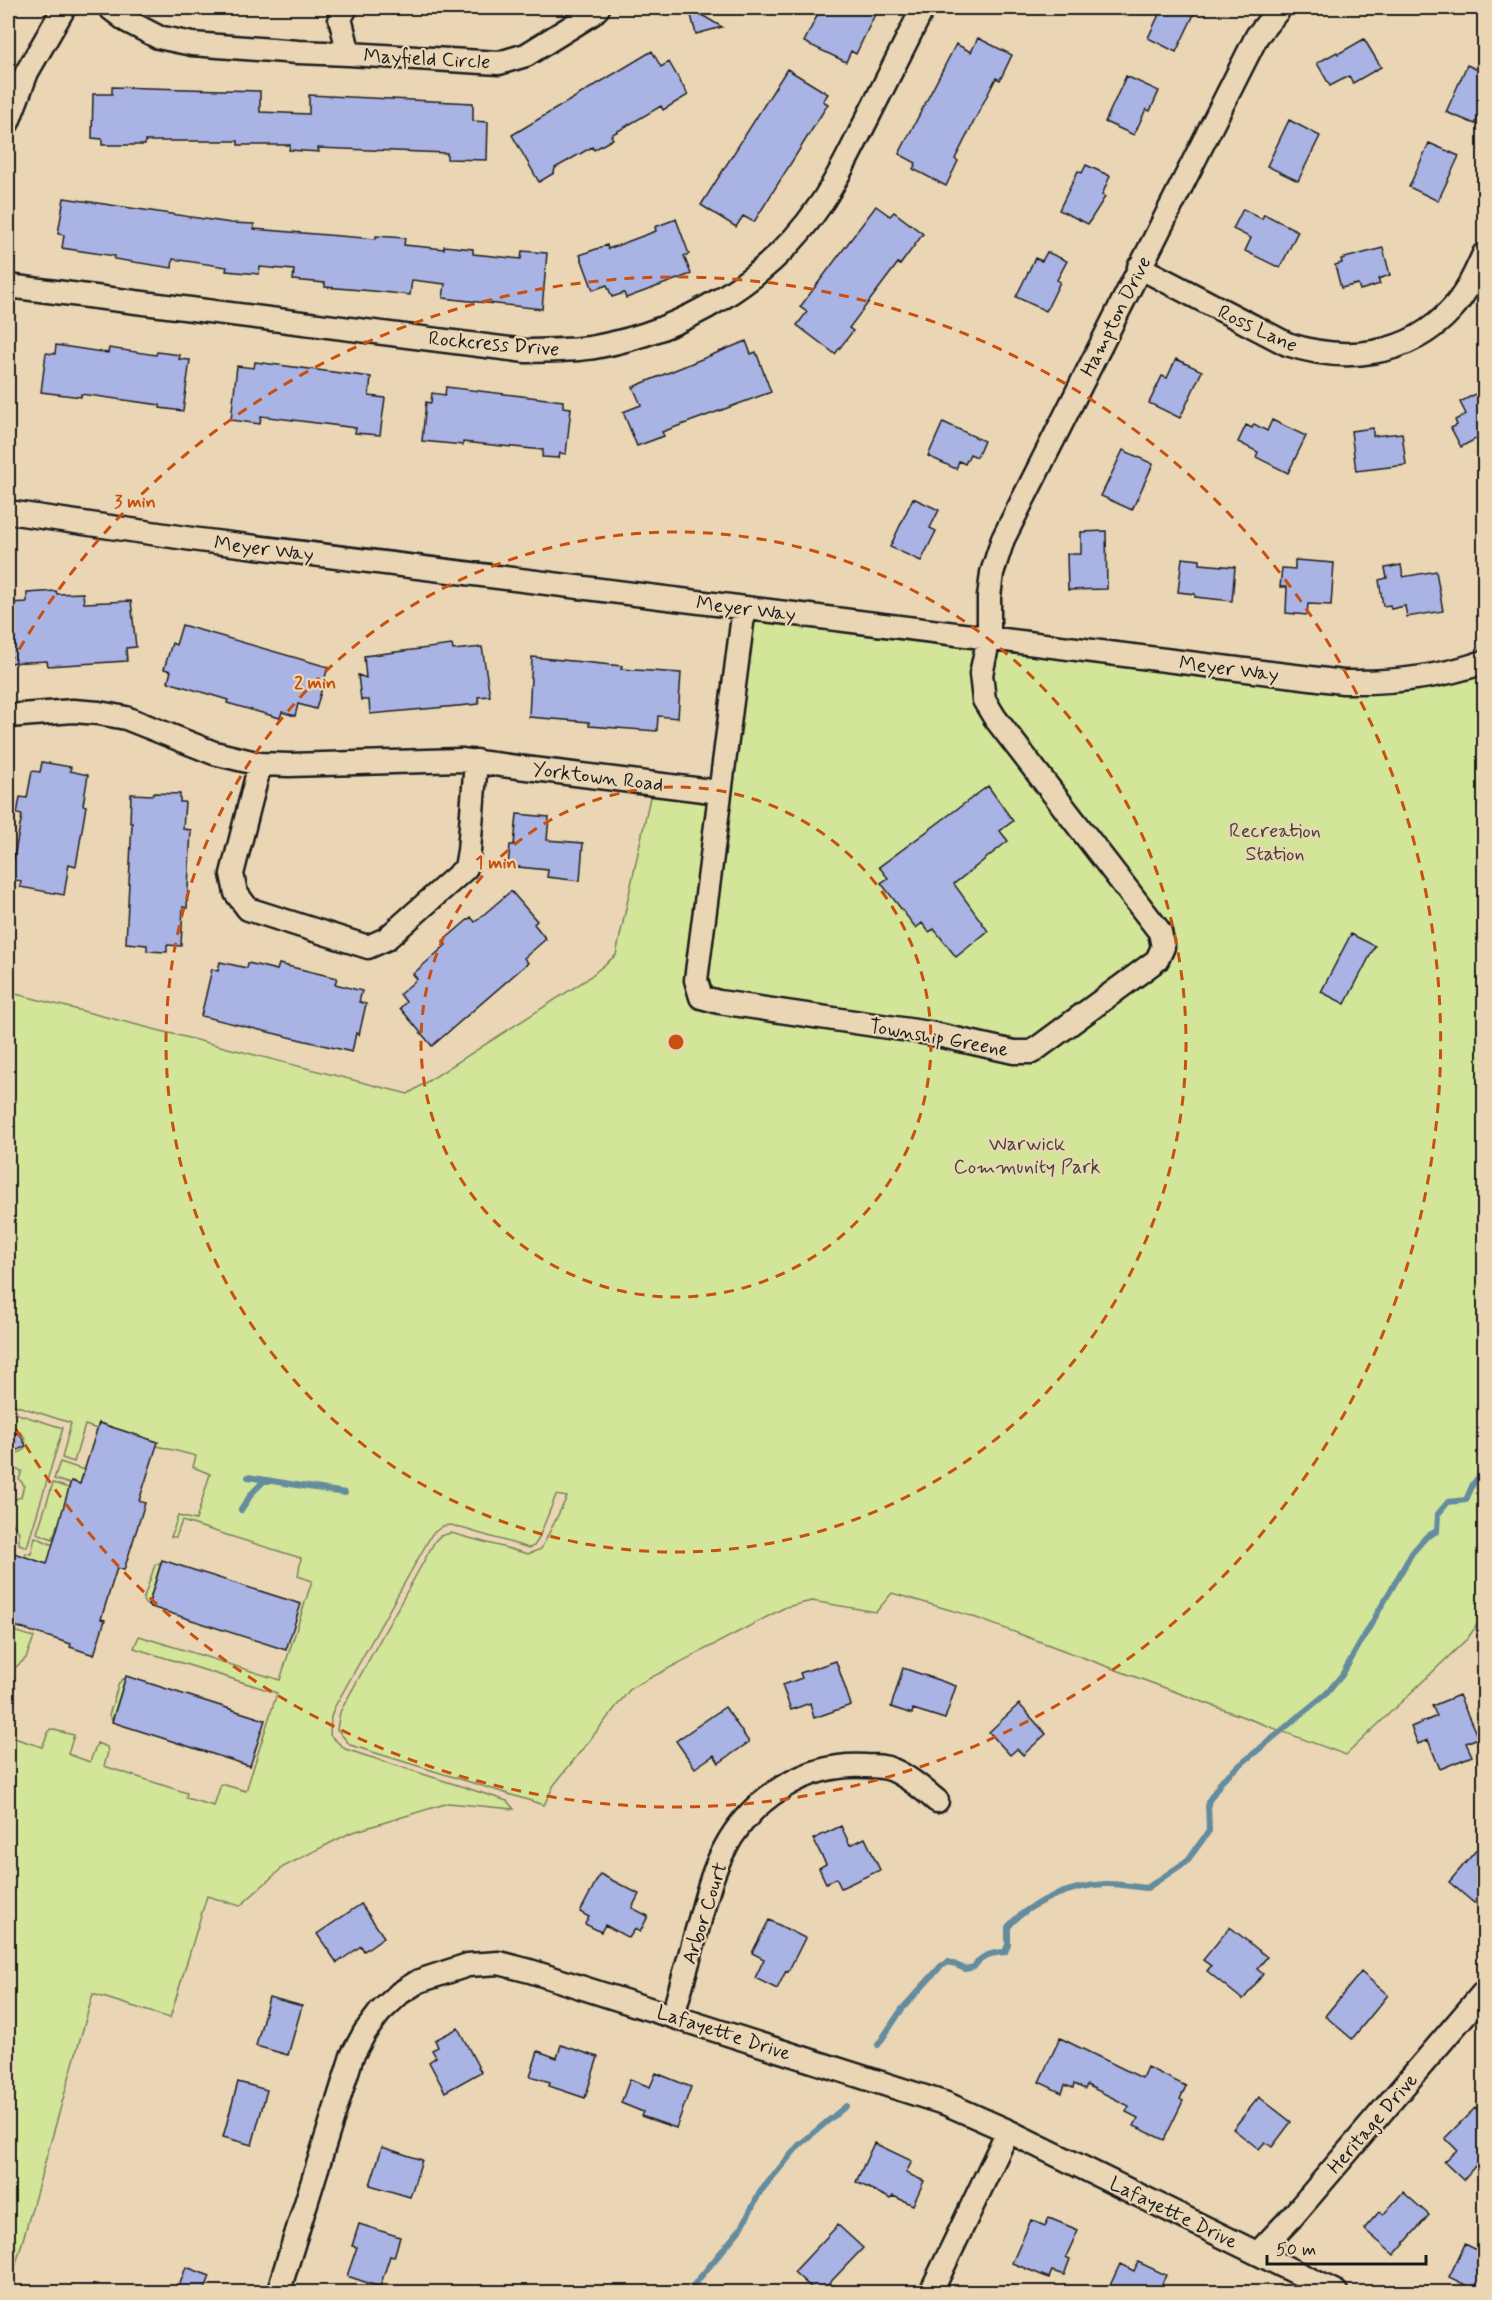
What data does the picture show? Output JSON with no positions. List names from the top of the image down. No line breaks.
{"streets":{"street":["Mayfield Circle","Hampton Drive","Ross Lane","Rockcress Drive","Meyer Way","Yorktown Road","Township Greene","Arbor Court","Lafayette Drive","Heritage Drive"]},"crossings":[["Hampton Drive","Ross Lane"],["Hampton Drive","Meyer Way"],["Hampton Drive","Township Greene"],["Meyer Way","Township Greene"],["Yorktown Road","Township Greene"],["Arbor Court","Lafayette Drive"],["Lafayette Drive","Heritage Drive"]],"parks":["Recreation Station","Warwick Community Park"],"scale_bar":"50 m","rings":["3 min","2 min","1 min"]}
